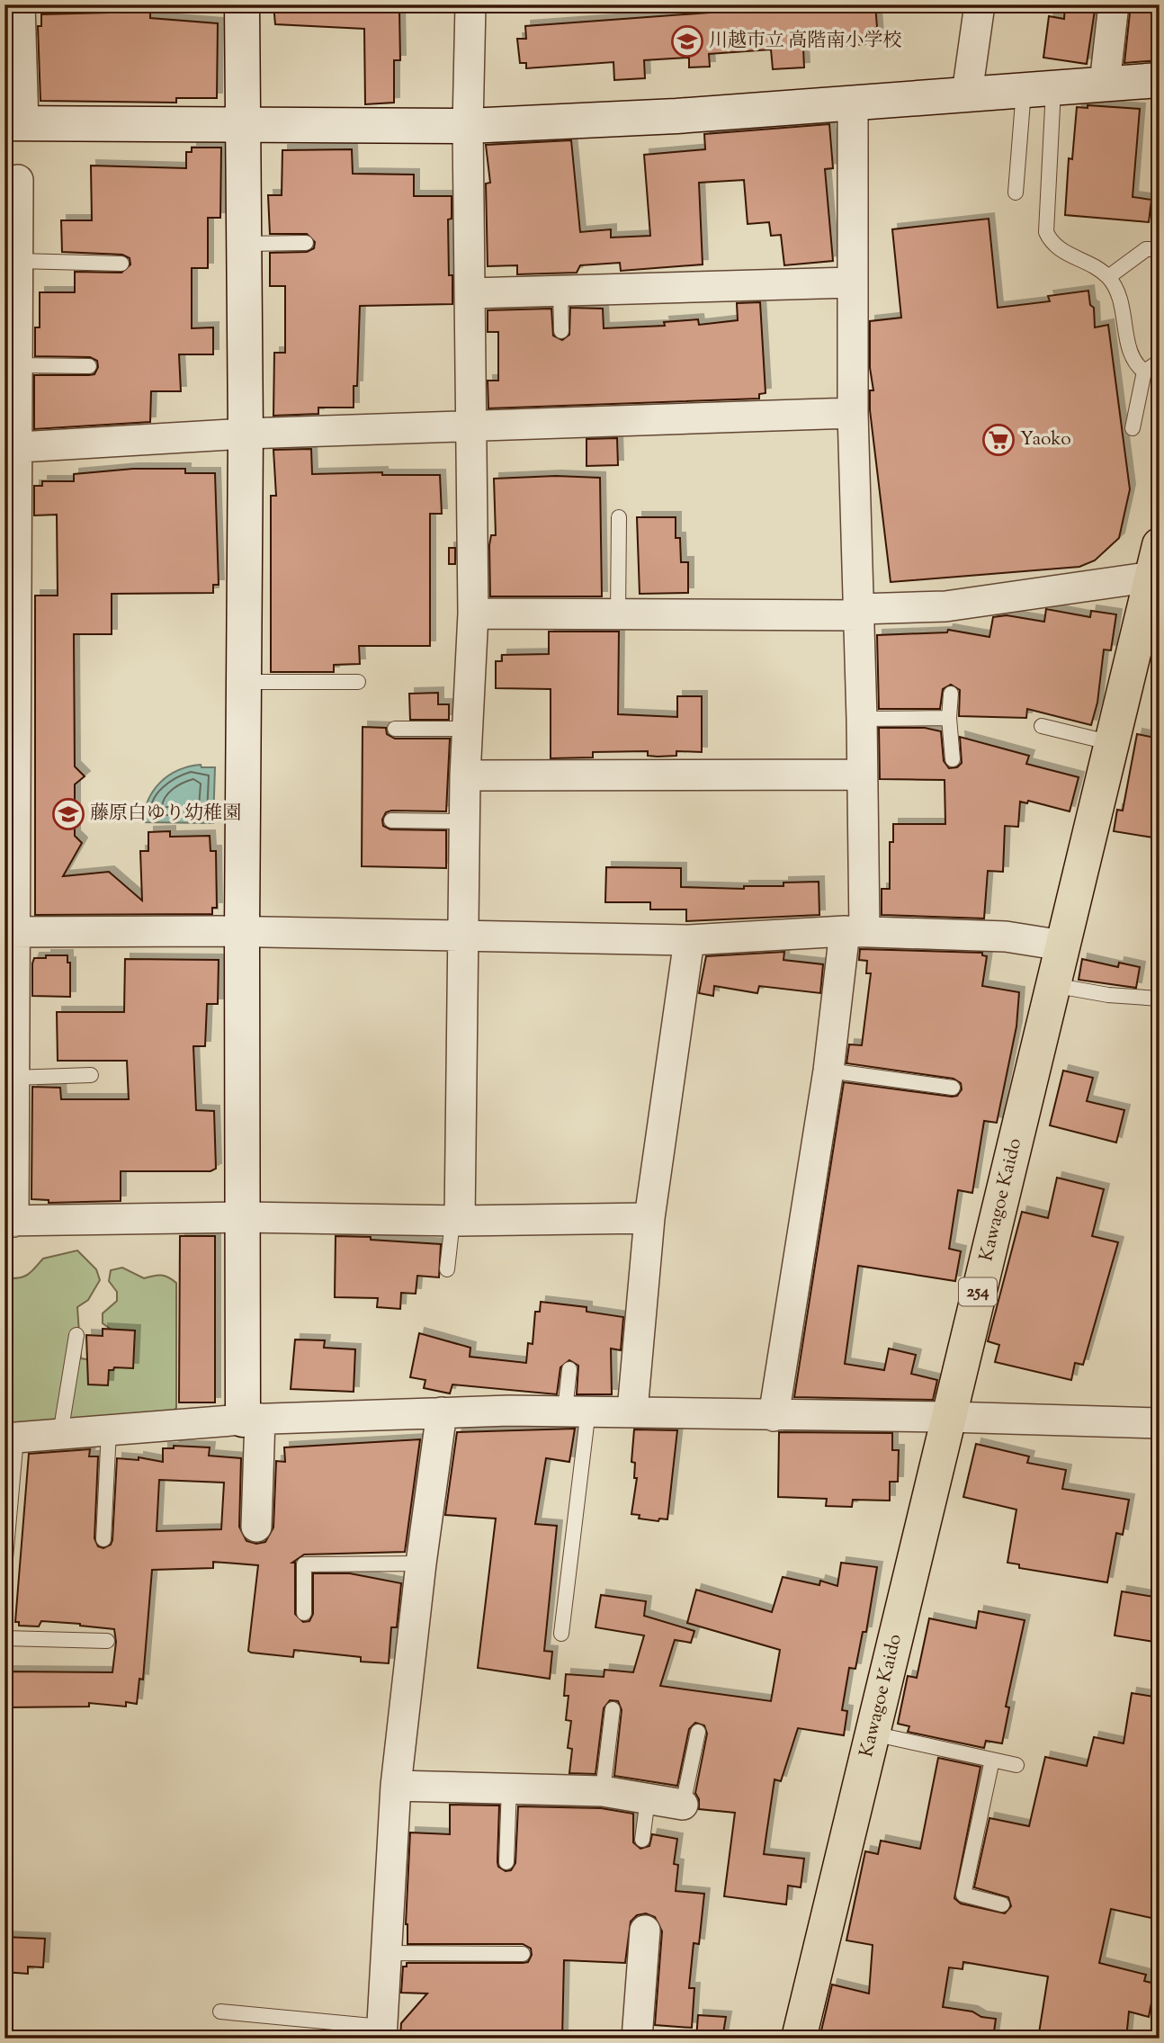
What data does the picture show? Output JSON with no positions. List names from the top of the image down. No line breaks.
{"streets":{"highway":["Kawagoe Kaido","254"]},"places":{"school or university":["川越市立 高階南小学校","藤原白ゆり幼稚園"],"supermarket":["Yaoko"]}}
